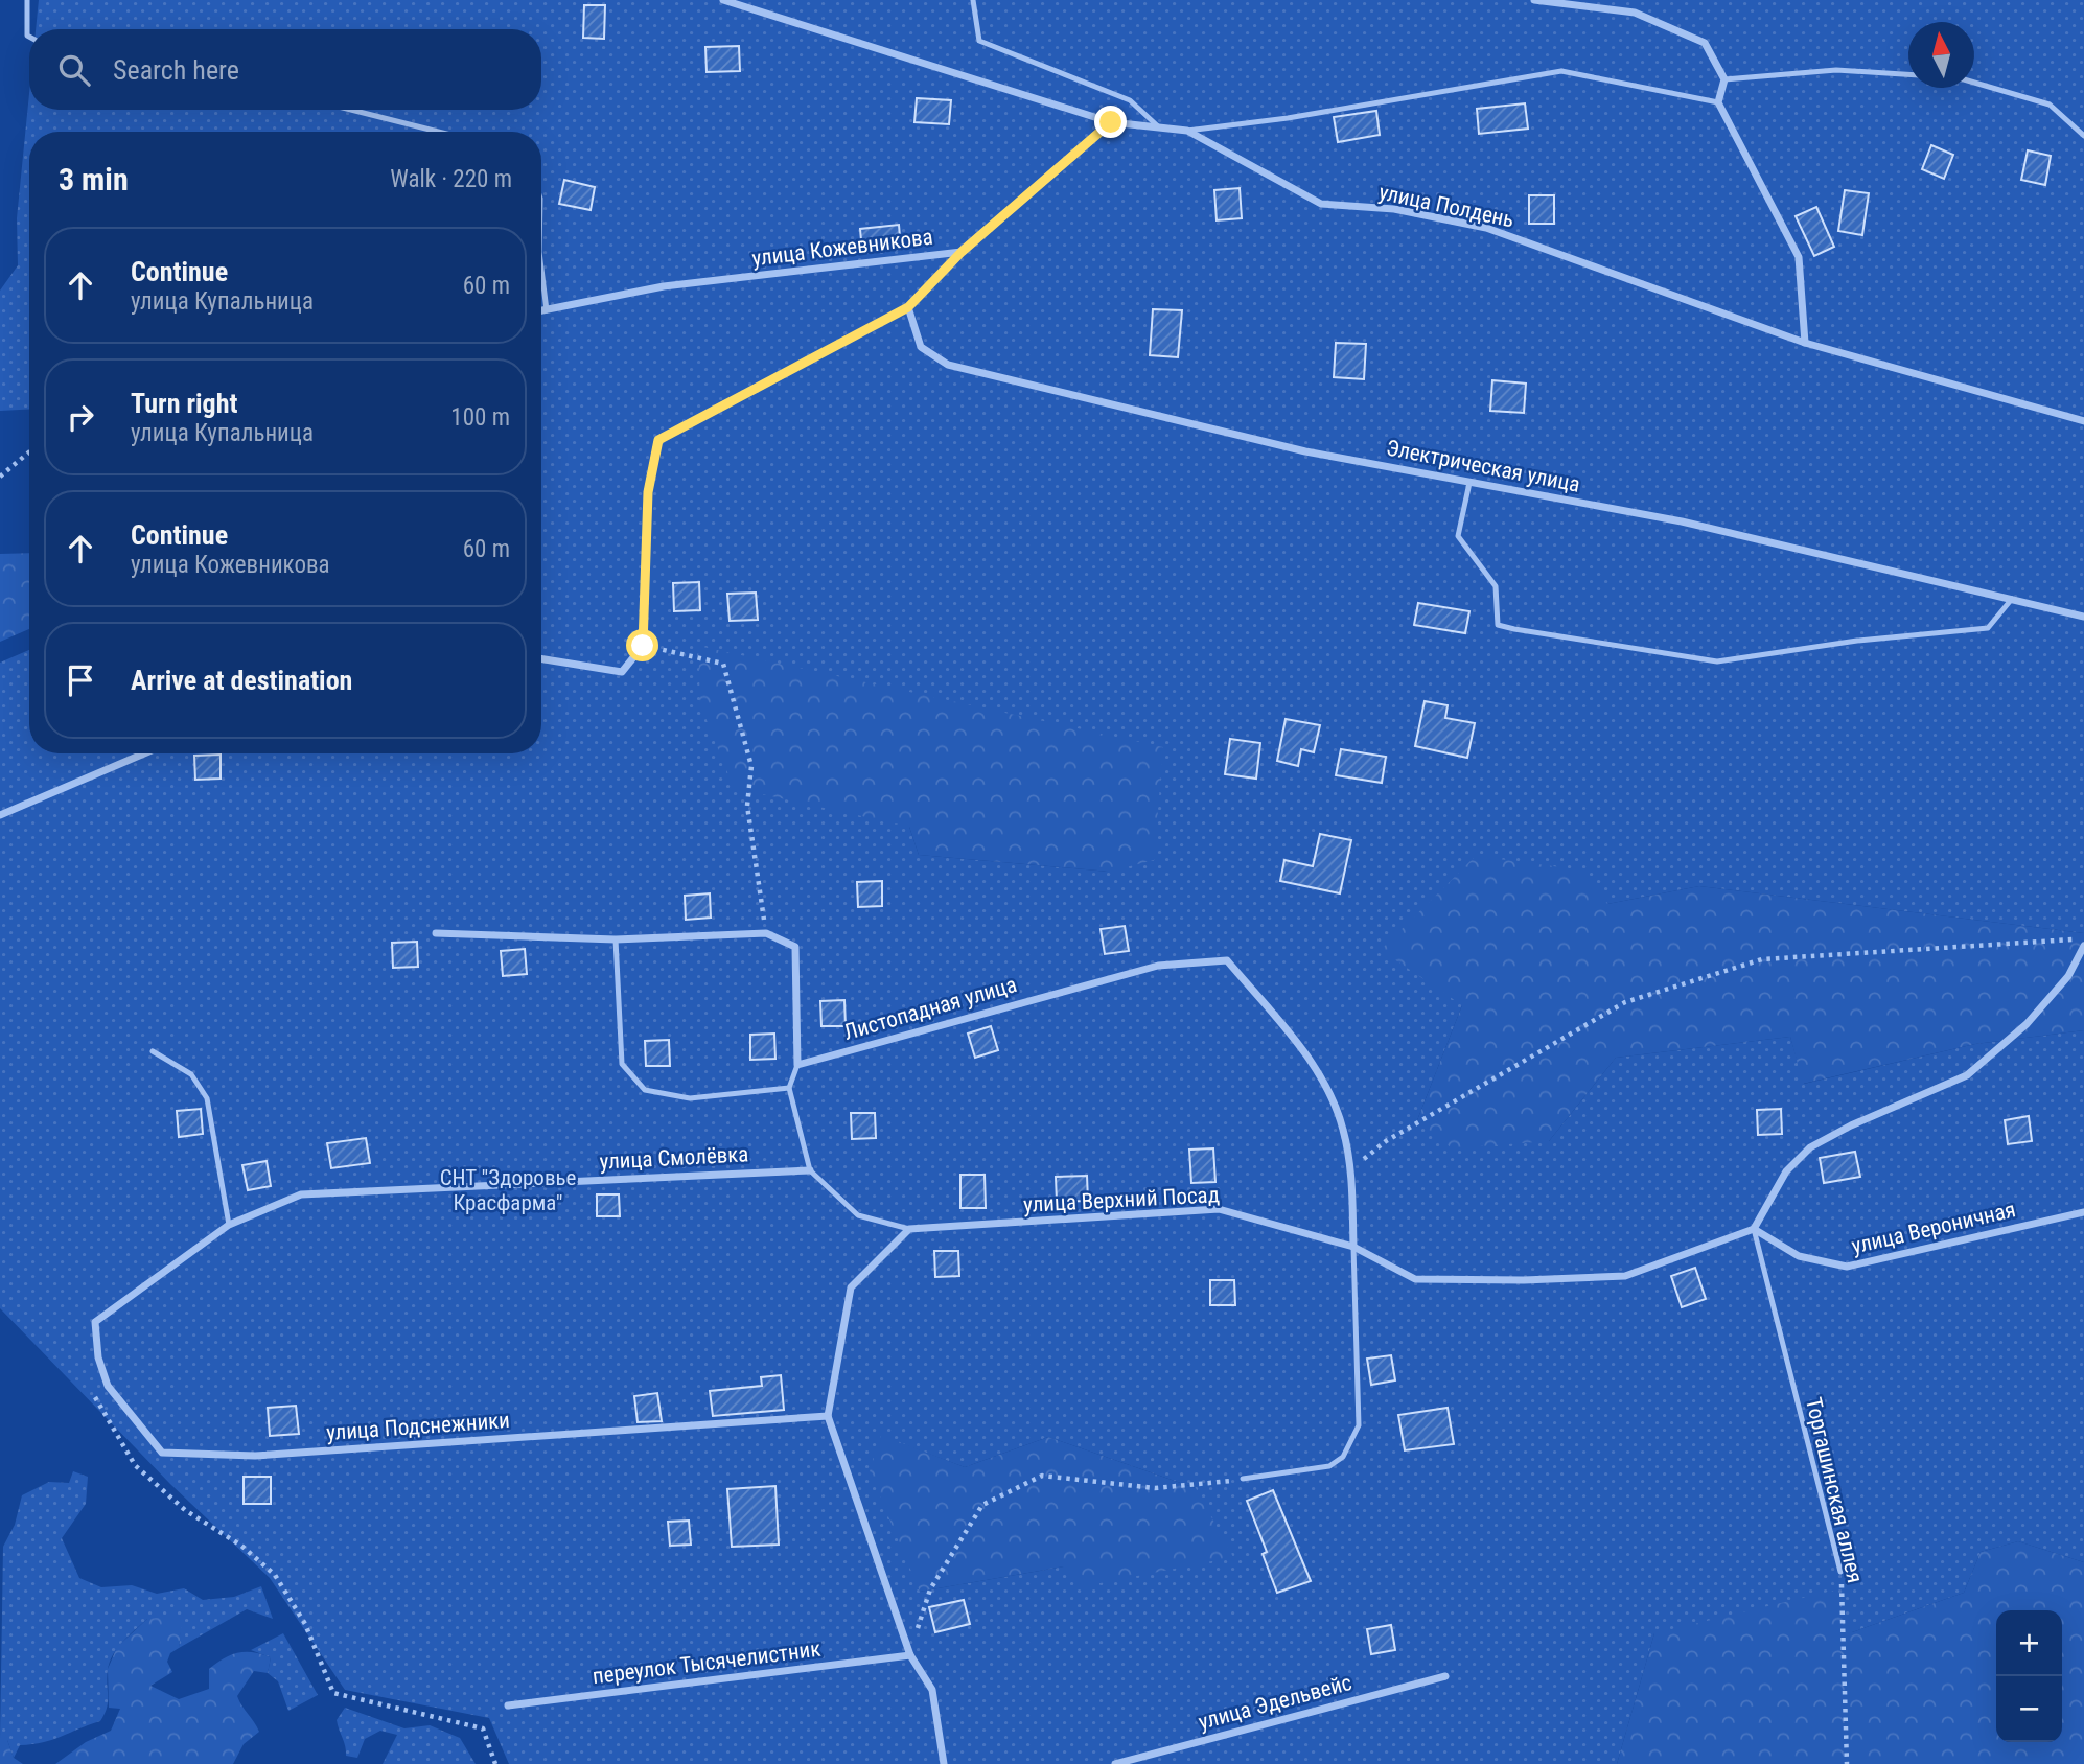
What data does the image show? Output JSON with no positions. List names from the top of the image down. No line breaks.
{"streets":{"street":["улица Полдень","улица Кожевникова","Электрическая улица","Листопадная улица","улица Смолёвка","улица Верхний Посад","улица Вероничная","улица Подснежники","переулок Тысячелистник","улица Эдельвейс"],"lane":["Торгашинская аллея"]},"crossings":[["Листопадная улица","улица Верхний Посад"],["улица Смолёвка","улица Подснежники"],["улица Верхний Посад","улица Вероничная"],["улица Верхний Посад","Торгашинская аллея"],["улица Вероничная","Торгашинская аллея"]],"parks":["СНТ \"Здоровье Красфарма\""],"north":"top","page":{"search":"Search here","heading":["3 min","Walk · 220 m"],"list":[["Continue","улица Купальница","60 m"],["Turn right","улица Купальница","100 m"],["Continue","улица Кожевникова","60 m"],"Arrive at destination"],"map_buttons":["+","−"]}}
